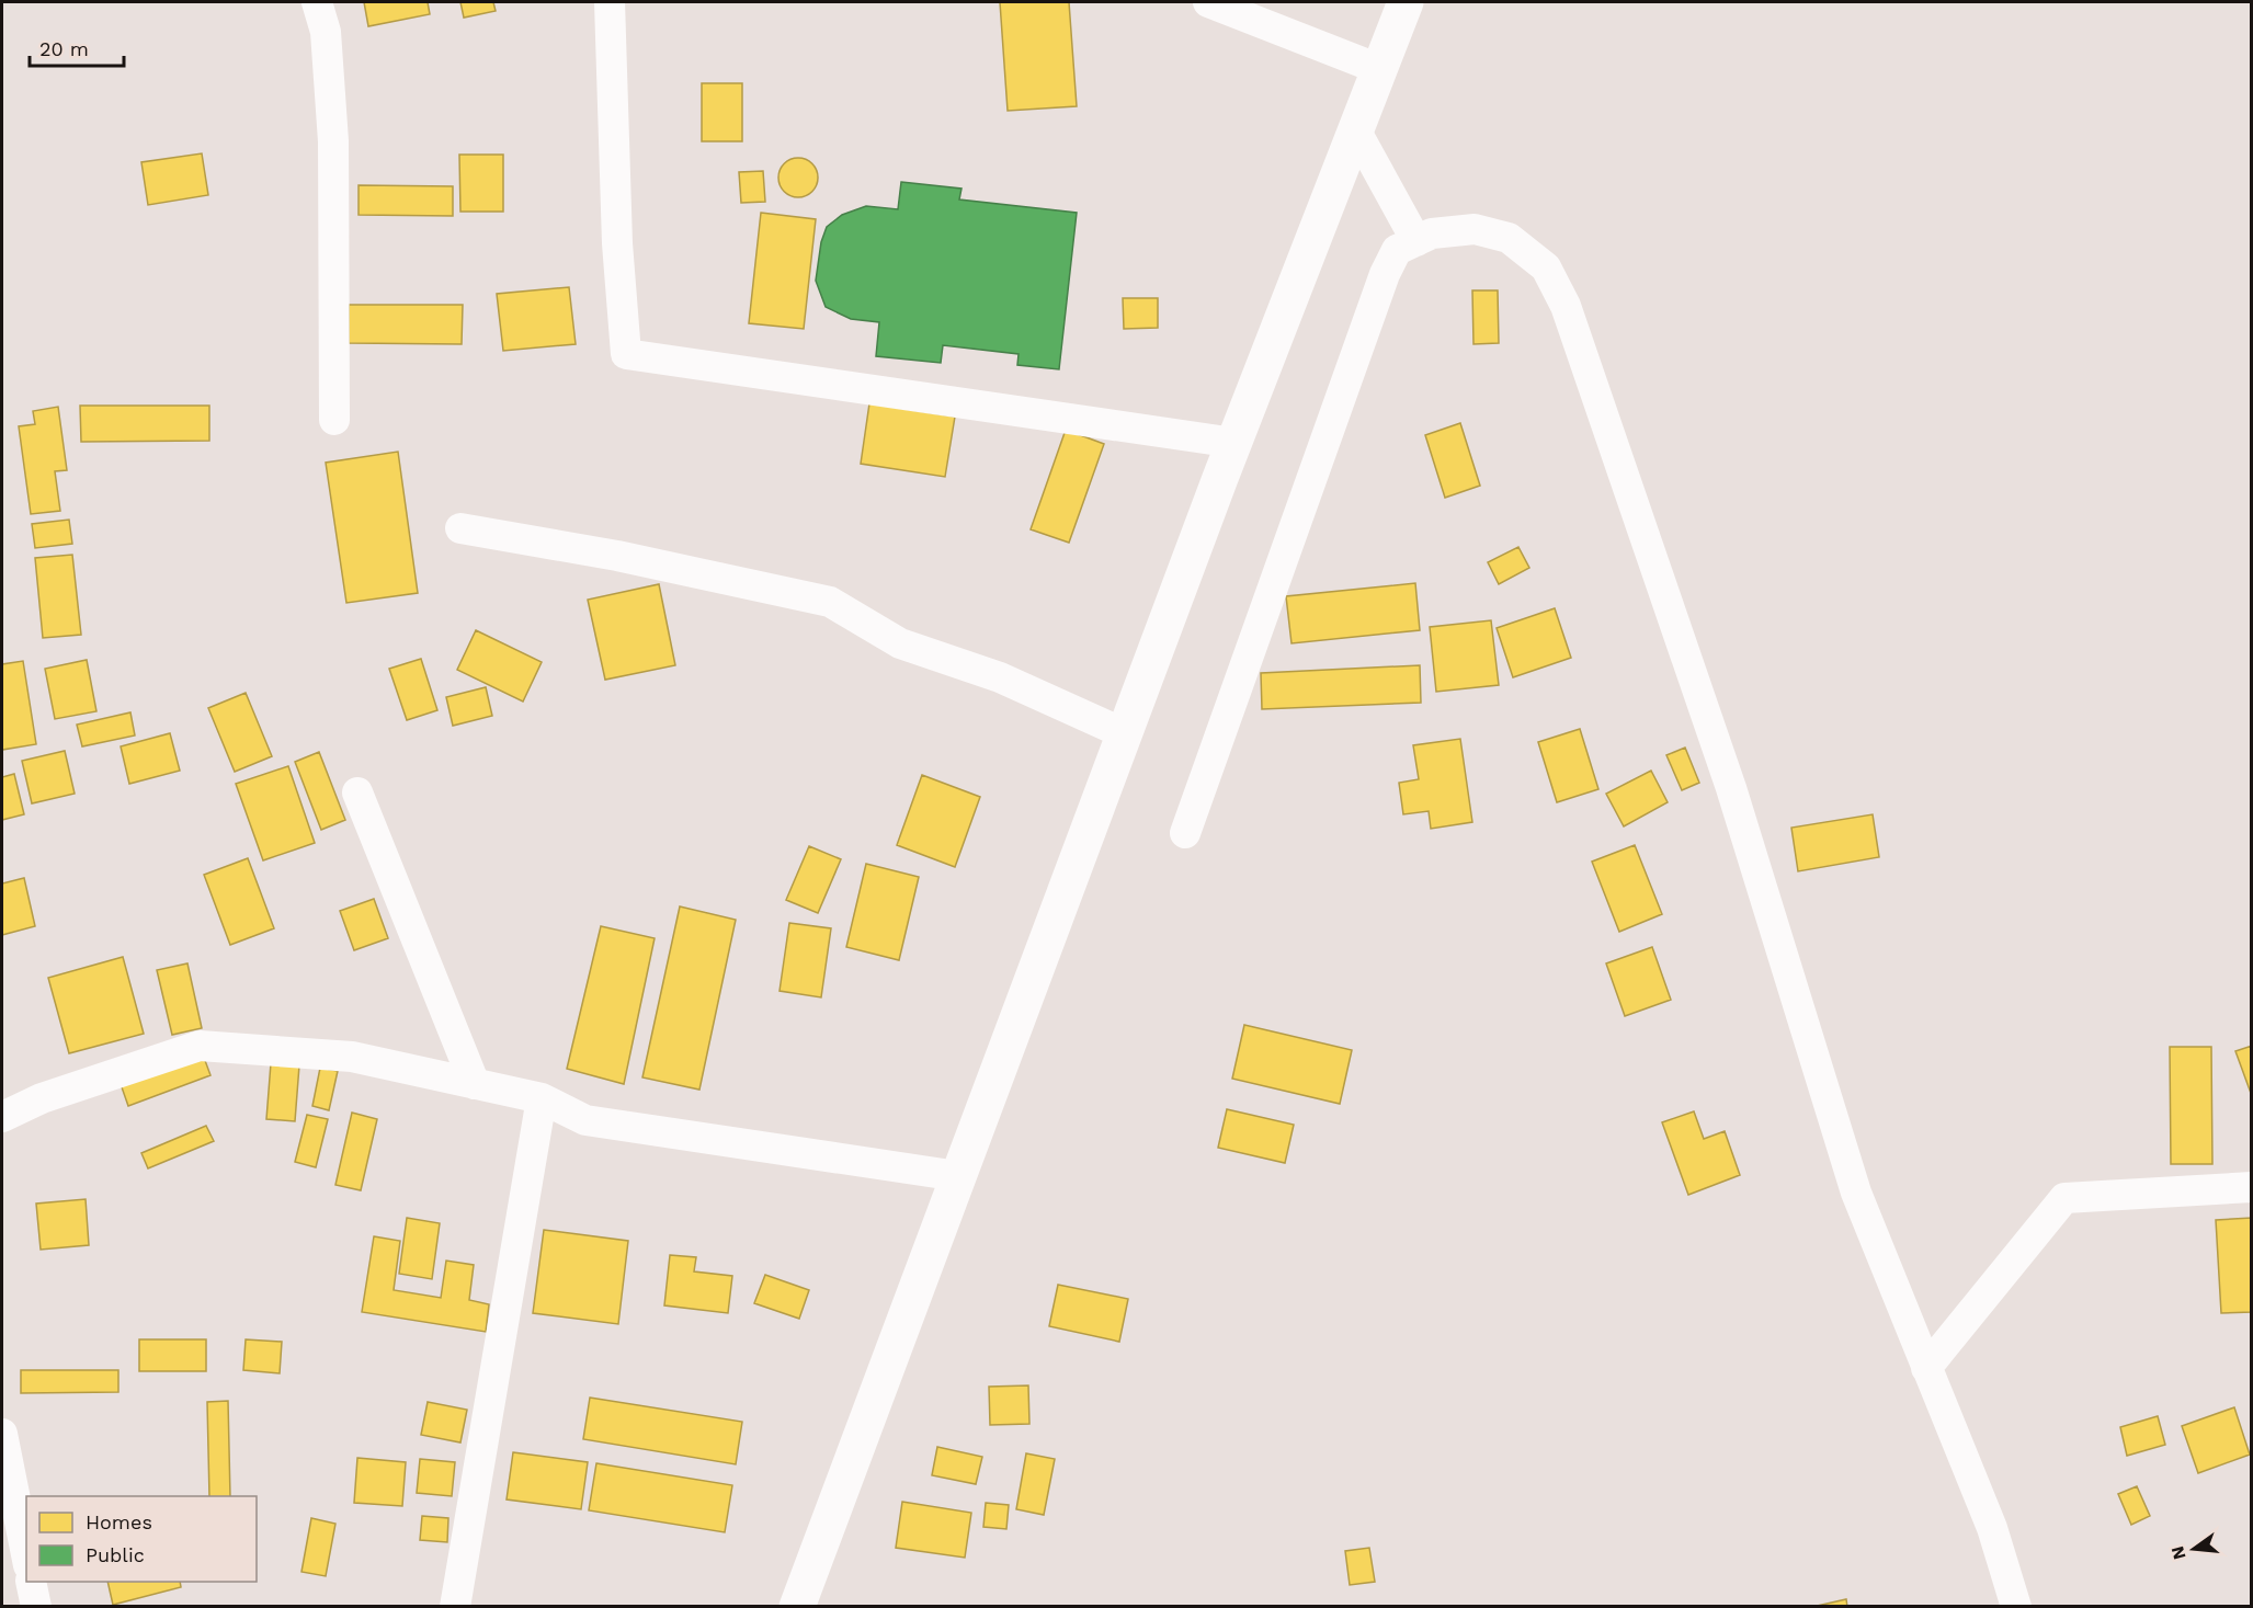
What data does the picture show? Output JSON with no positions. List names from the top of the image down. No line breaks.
{"legend":["Homes","Public"],"scale_bar":"20 m","north":"left"}
